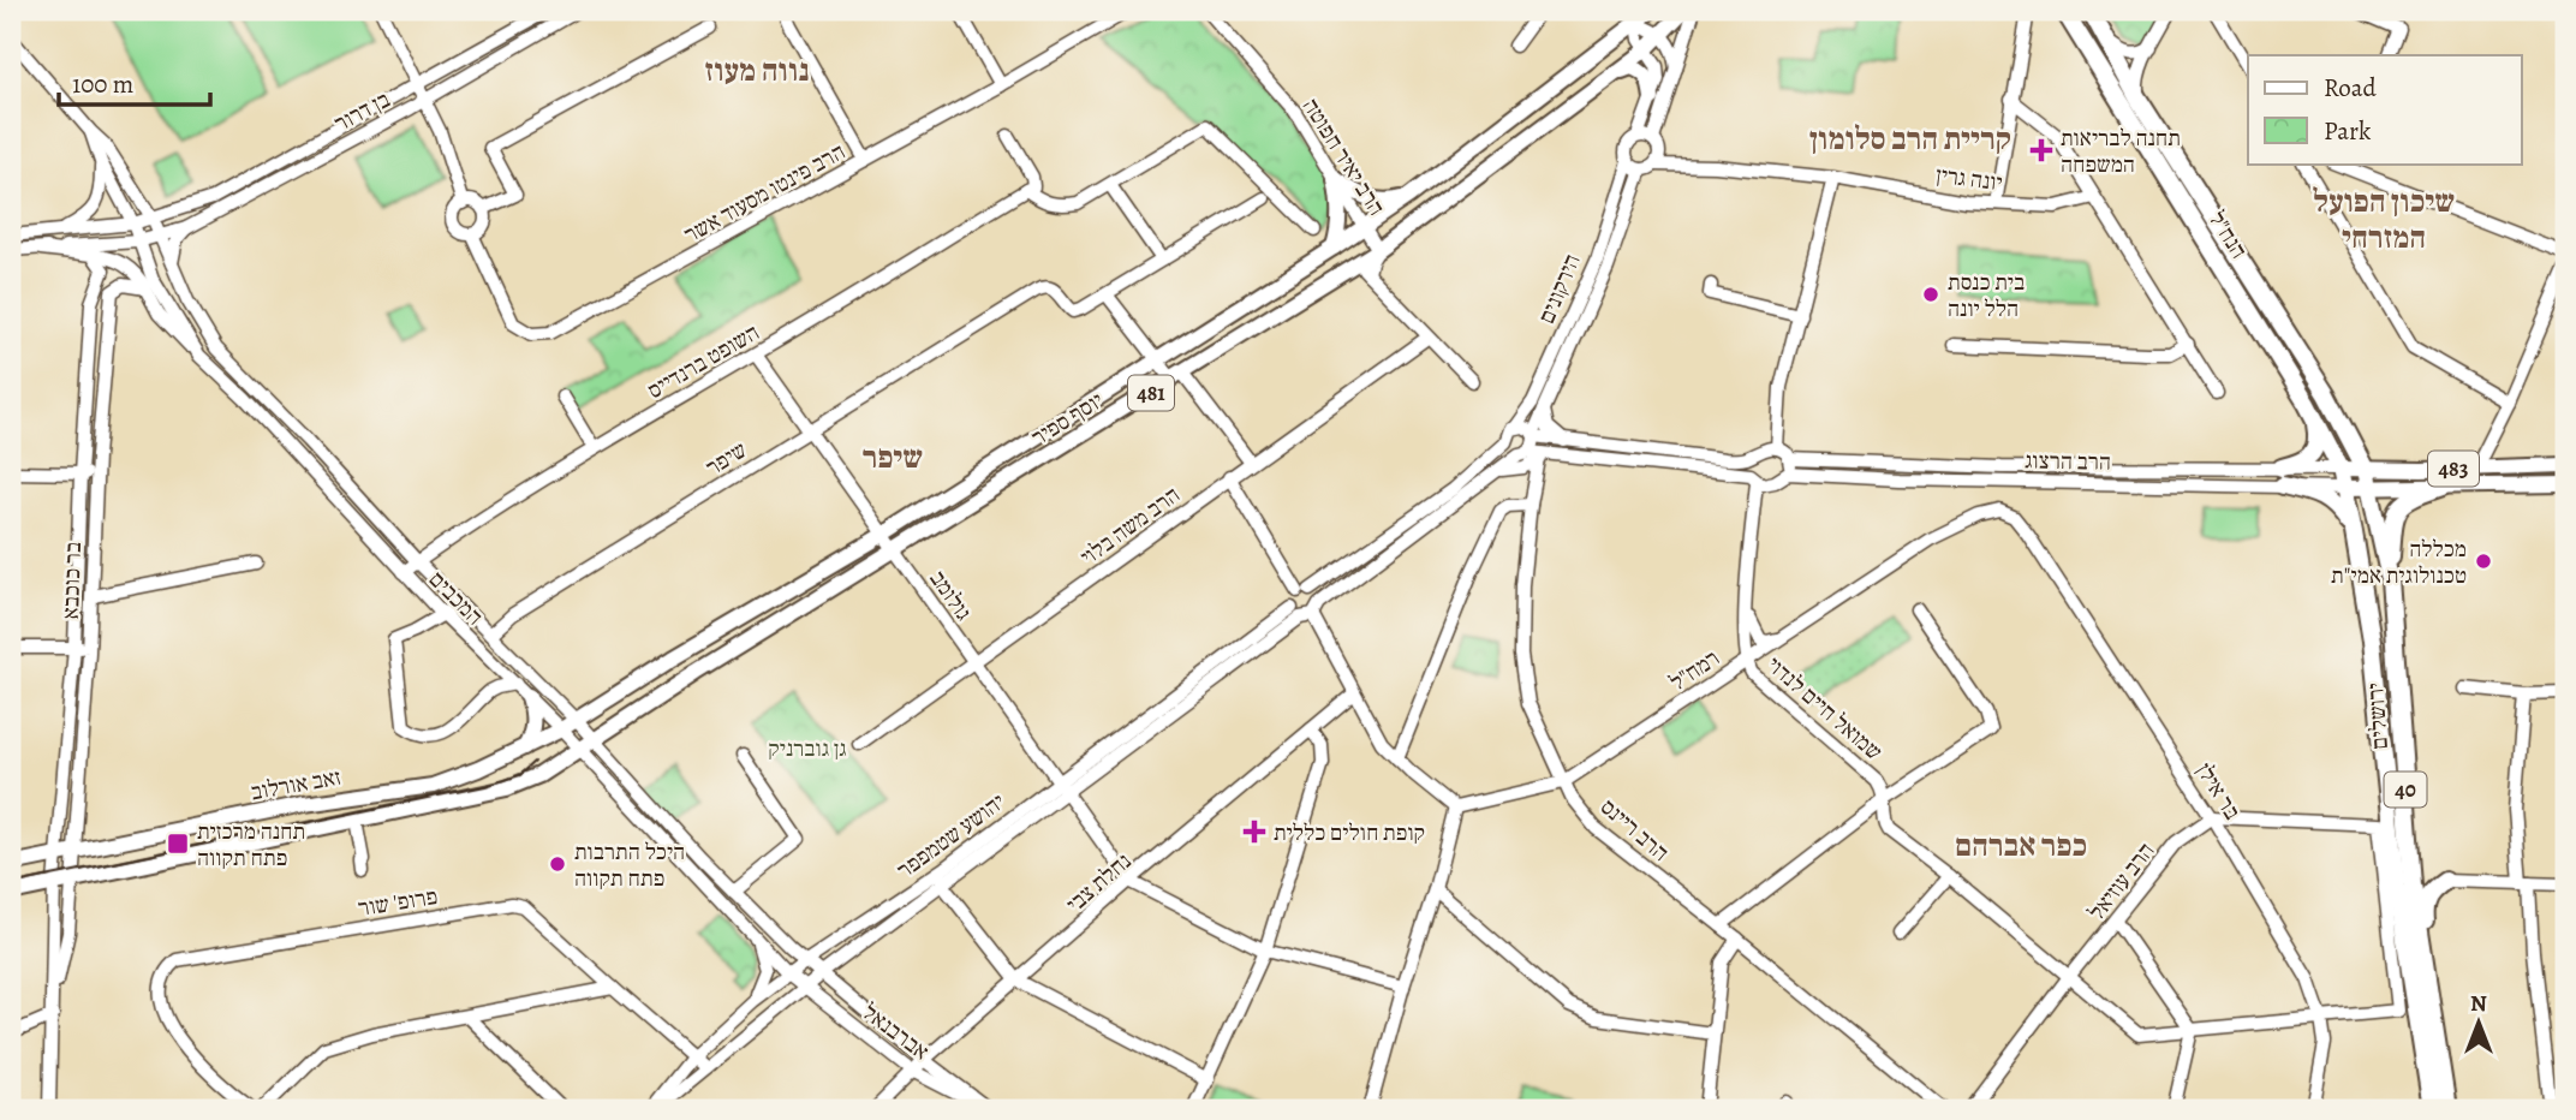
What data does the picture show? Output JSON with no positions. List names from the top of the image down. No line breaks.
{"streets":{"highway":["הנח\"ל","ירושלים","40"],"main road":["481","יוסף ספיר","483","זאב אורלוב"],"street":["בן דרור","הרב יאיר חפוטה","יונה גרין","הרב פינטו מסעוד אשר","הירקונים","השופט ברנדייס","שיפר","הרב הרצוג","הרב משה בלוי","בר כוכבא","גולומב","המכבים","רמח\"ל","שמואל חיים לנדוי","בר אילן","הרב ריינס","יהושע שטמפפר","הרב עוזיאל","נחלת צבי","פרופ' שור","אברבנאל"]},"crossings":[["בן דרור","המכבים"],["הרב יאיר חפוטה","יוסף ספיר"],["יונה גרין","הירקונים"],["הנח\"ל","הרב הרצוג"],["הנח\"ל","483"],["הנח\"ל","ירושלים"],["הירקונים","הרב הרצוג"],["הירקונים","הרב ריינס"],["הירקונים","יהושע שטמפפר"],["השופט ברנדייס","גולומב"],["השופט ברנדייס","המכבים"],["481","יוסף ספיר"],["יוסף ספיר","גולומב"],["יוסף ספיר","המכבים"],["יוסף ספיר","זאב אורלוב"],["שיפר","גולומב"],["שיפר","המכבים"],["הרב הרצוג","483"],["הרב הרצוג","שמואל חיים לנדוי"],["הרב הרצוג","ירושלים"],["הרב הרצוג","הרב ריינס"],["הרב הרצוג","יהושע שטמפפר"],["483","ירושלים"],["הרב משה בלוי","גולומב"],["בר כוכבא","זאב אורלוב"],["גולומב","יהושע שטמפפר"],["גולומב","נחלת צבי"],["המכבים","זאב אורלוב"],["המכבים","יהושע שטמפפר"],["המכבים","אברבנאל"],["רמח\"ל","שמואל חיים לנדוי"],["רמח\"ל","בר אילן"],["רמח\"ל","הרב ריינס"],["שמואל חיים לנדוי","בר אילן"],["שמואל חיים לנדוי","הרב עוזיאל"],["בר אילן","הרב עוזיאל"],["הרב ריינס","יהושע שטמפפר"],["יהושע שטמפפר","פרופ' שור"],["יהושע שטמפפר","אברבנאל"],["נחלת צבי","אברבנאל"]],"districts":["נווה מעוז","קריית הרב סלומון","שיכון הפועל המזרחי","שיפר","כפר אברהם"],"parks":["גן גוברניק"],"places":{"health":["תחנה לבריאות המשפחה","קופת חולים כללית"],"other":["בית כנסת הלל יונה","מכללה טכנולוגית אמי\"ת","היכל התרבות פתח תקווה"],"transit":["תחנה מרכזית פתח תקווה"]},"legend":["Road","Park"],"scale_bar":"100 m","north":"top"}
